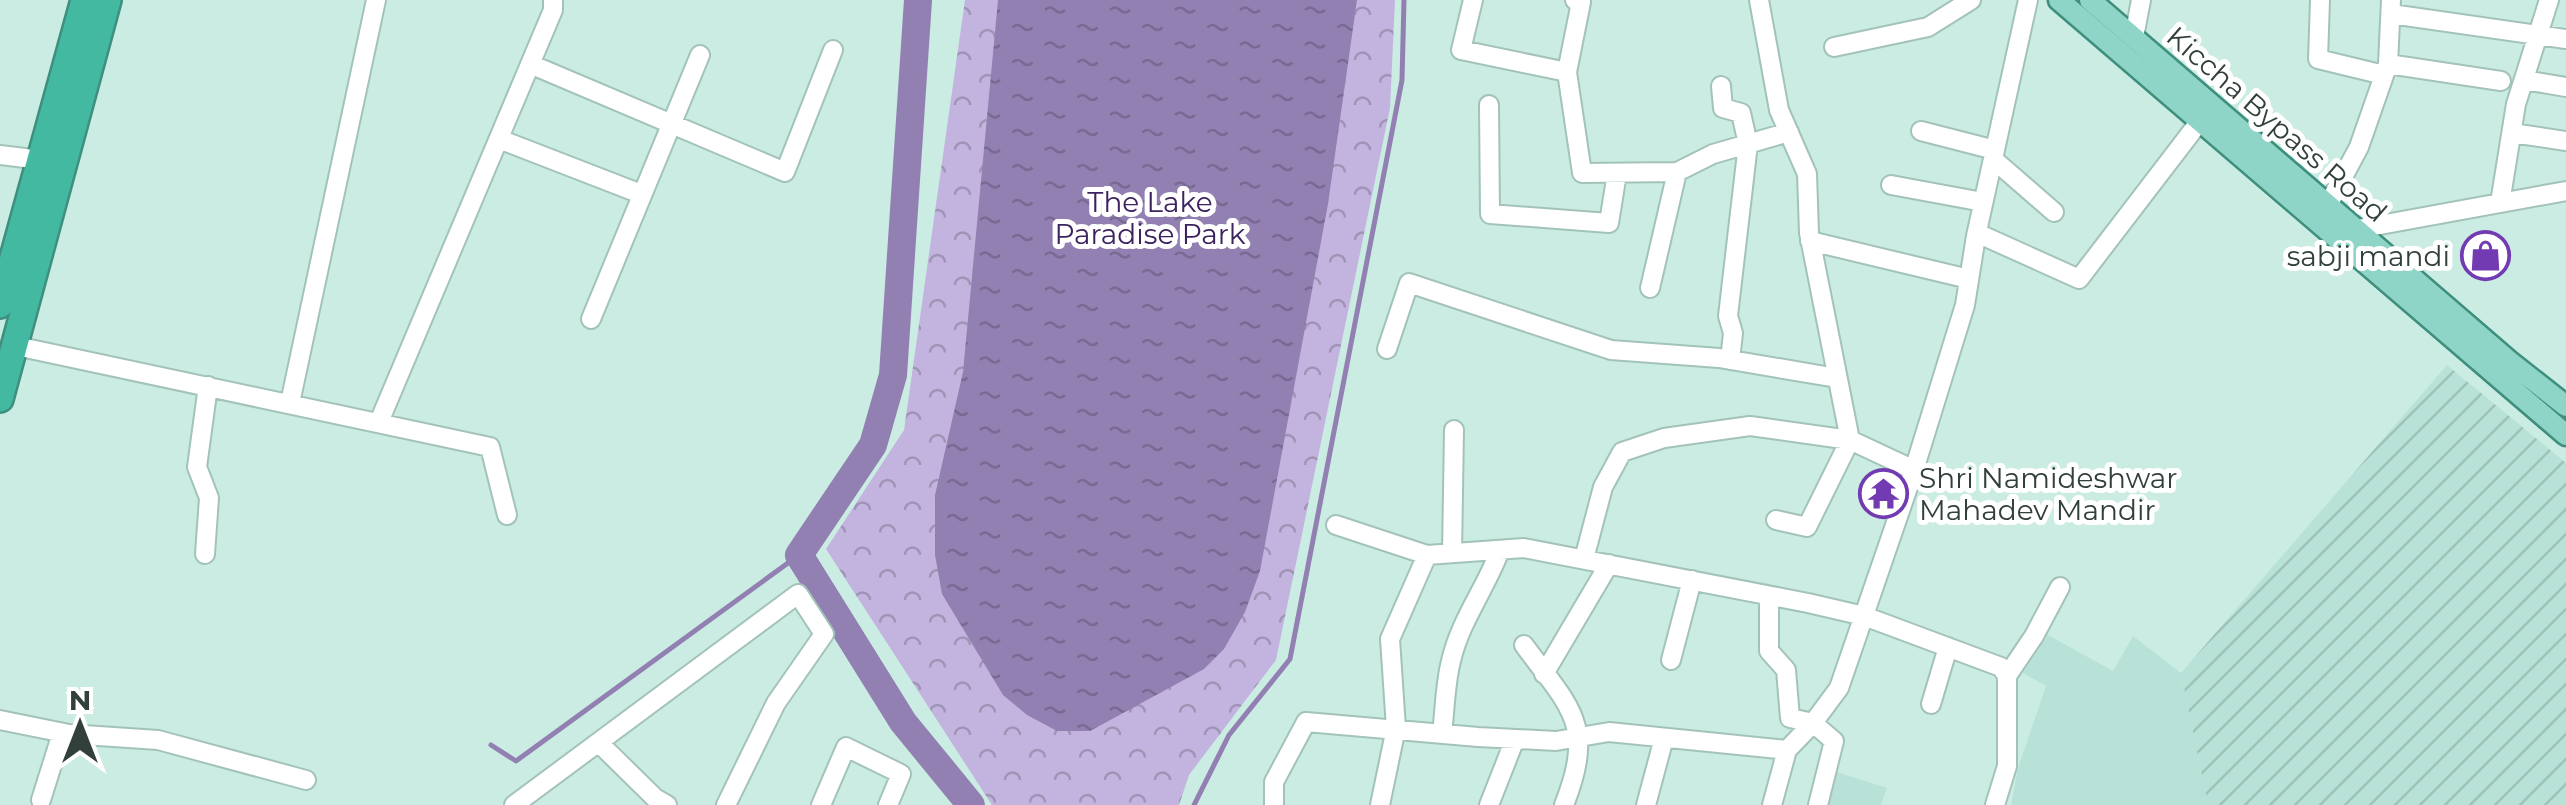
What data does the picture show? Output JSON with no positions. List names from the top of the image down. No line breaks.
{"streets":{"main road":["Kiccha Bypass Road"]},"parks":["The Lake Paradise Park"],"places":{"shop":["sabji mandi"],"temple":["Shri Namideshwar Mahadev Mandir"]},"north":"top"}
